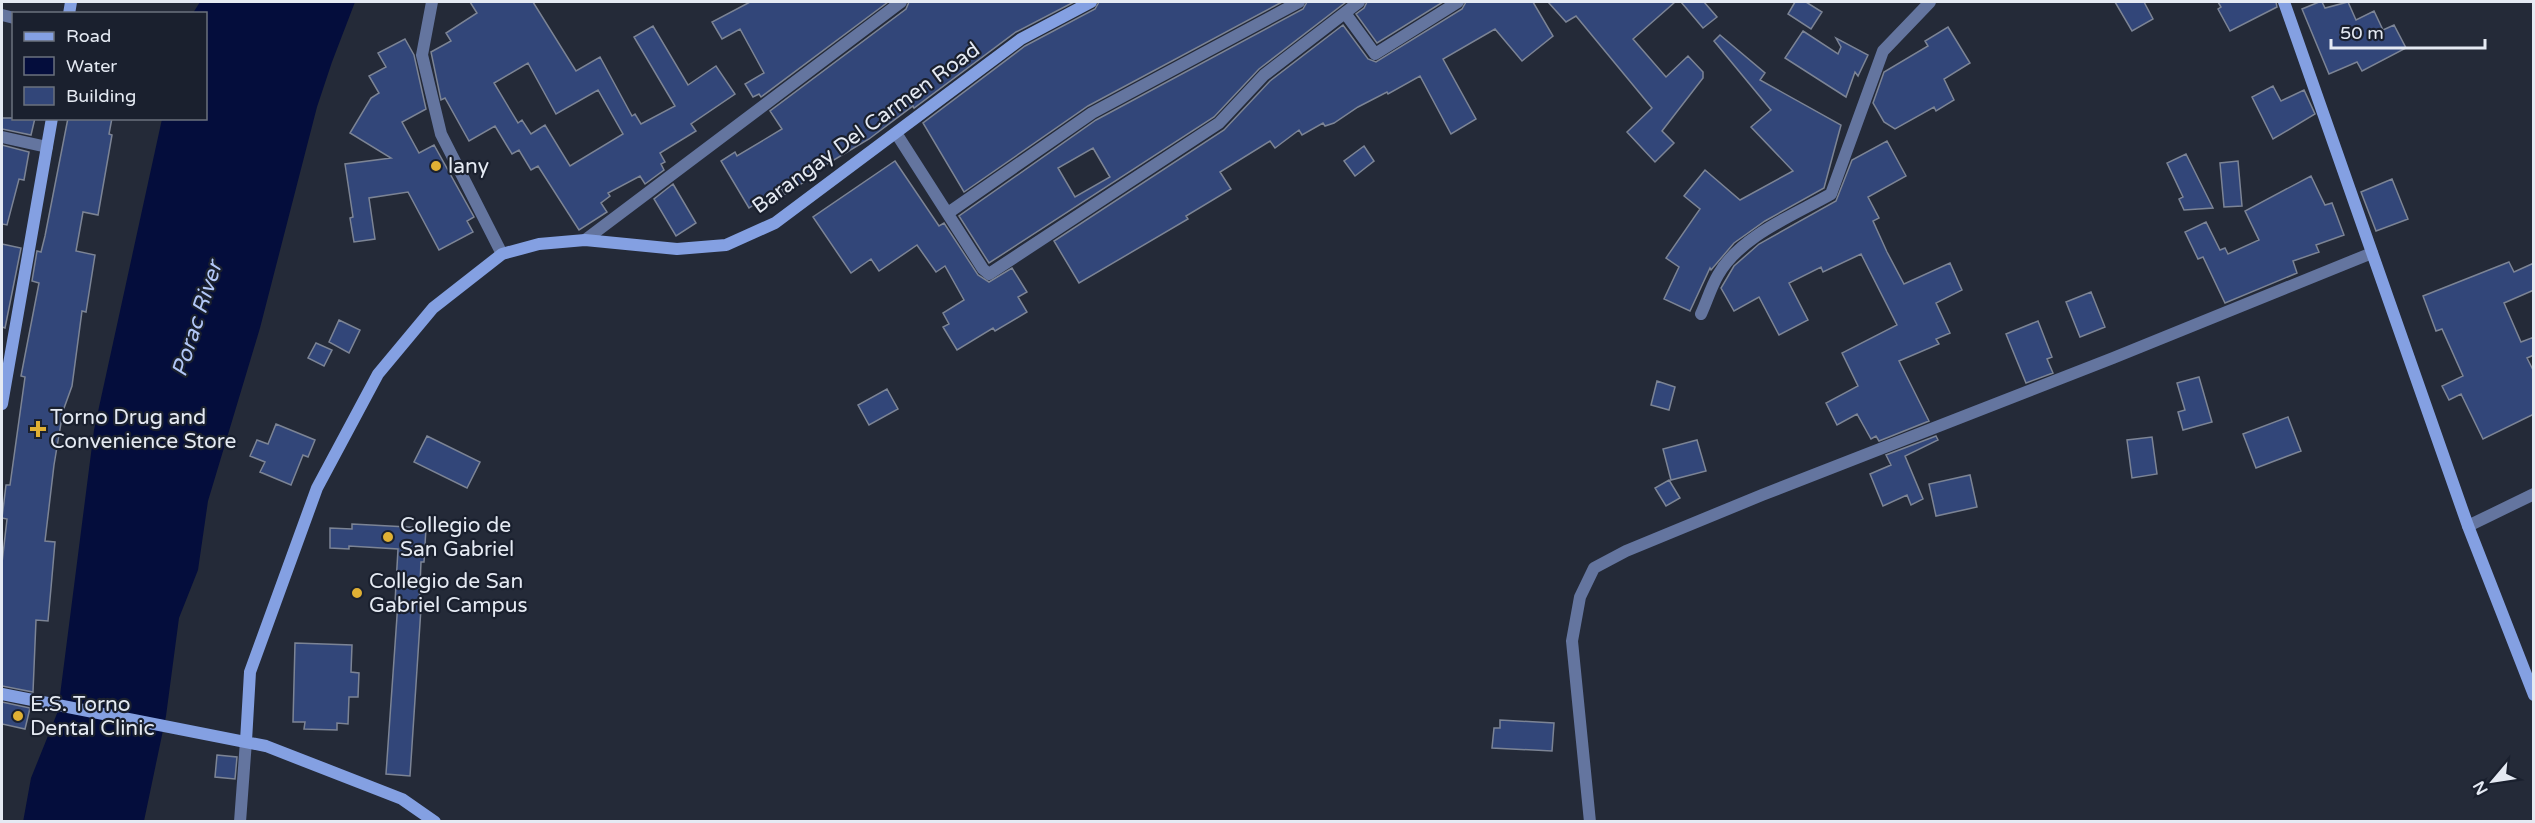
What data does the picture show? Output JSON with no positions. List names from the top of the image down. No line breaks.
{"streets":{"street":["Barangay Del Carmen Road"]},"water":["Porac River"],"places":{"other":["lany","Collegio de San Gabriel","Collegio de San Gabriel Campus","E.S. Torno Dental Clinic"],"health":["Torno Drug and Convenience Store"]},"legend":["Road","Water","Building"],"scale_bar":"50 m","north":"bottom left"}
